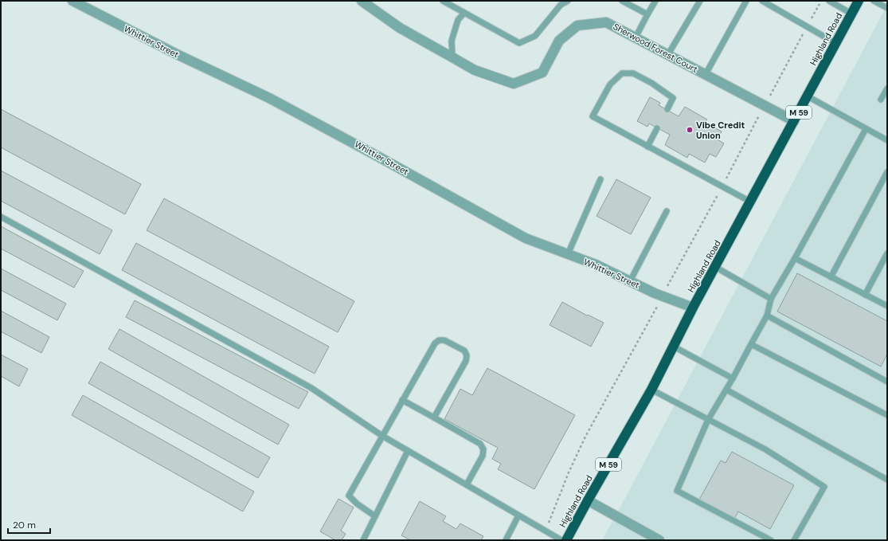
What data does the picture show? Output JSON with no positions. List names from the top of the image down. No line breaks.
{"streets":{"highway":["Highland Road","M 59"],"street":["Whittier Street","Sherwood Forest Court"]},"crossings":[["Highland Road","Whittier Street"],["Highland Road","Sherwood Forest Court"]],"places":["Vibe Credit Union"],"scale_bar":"20 m"}
